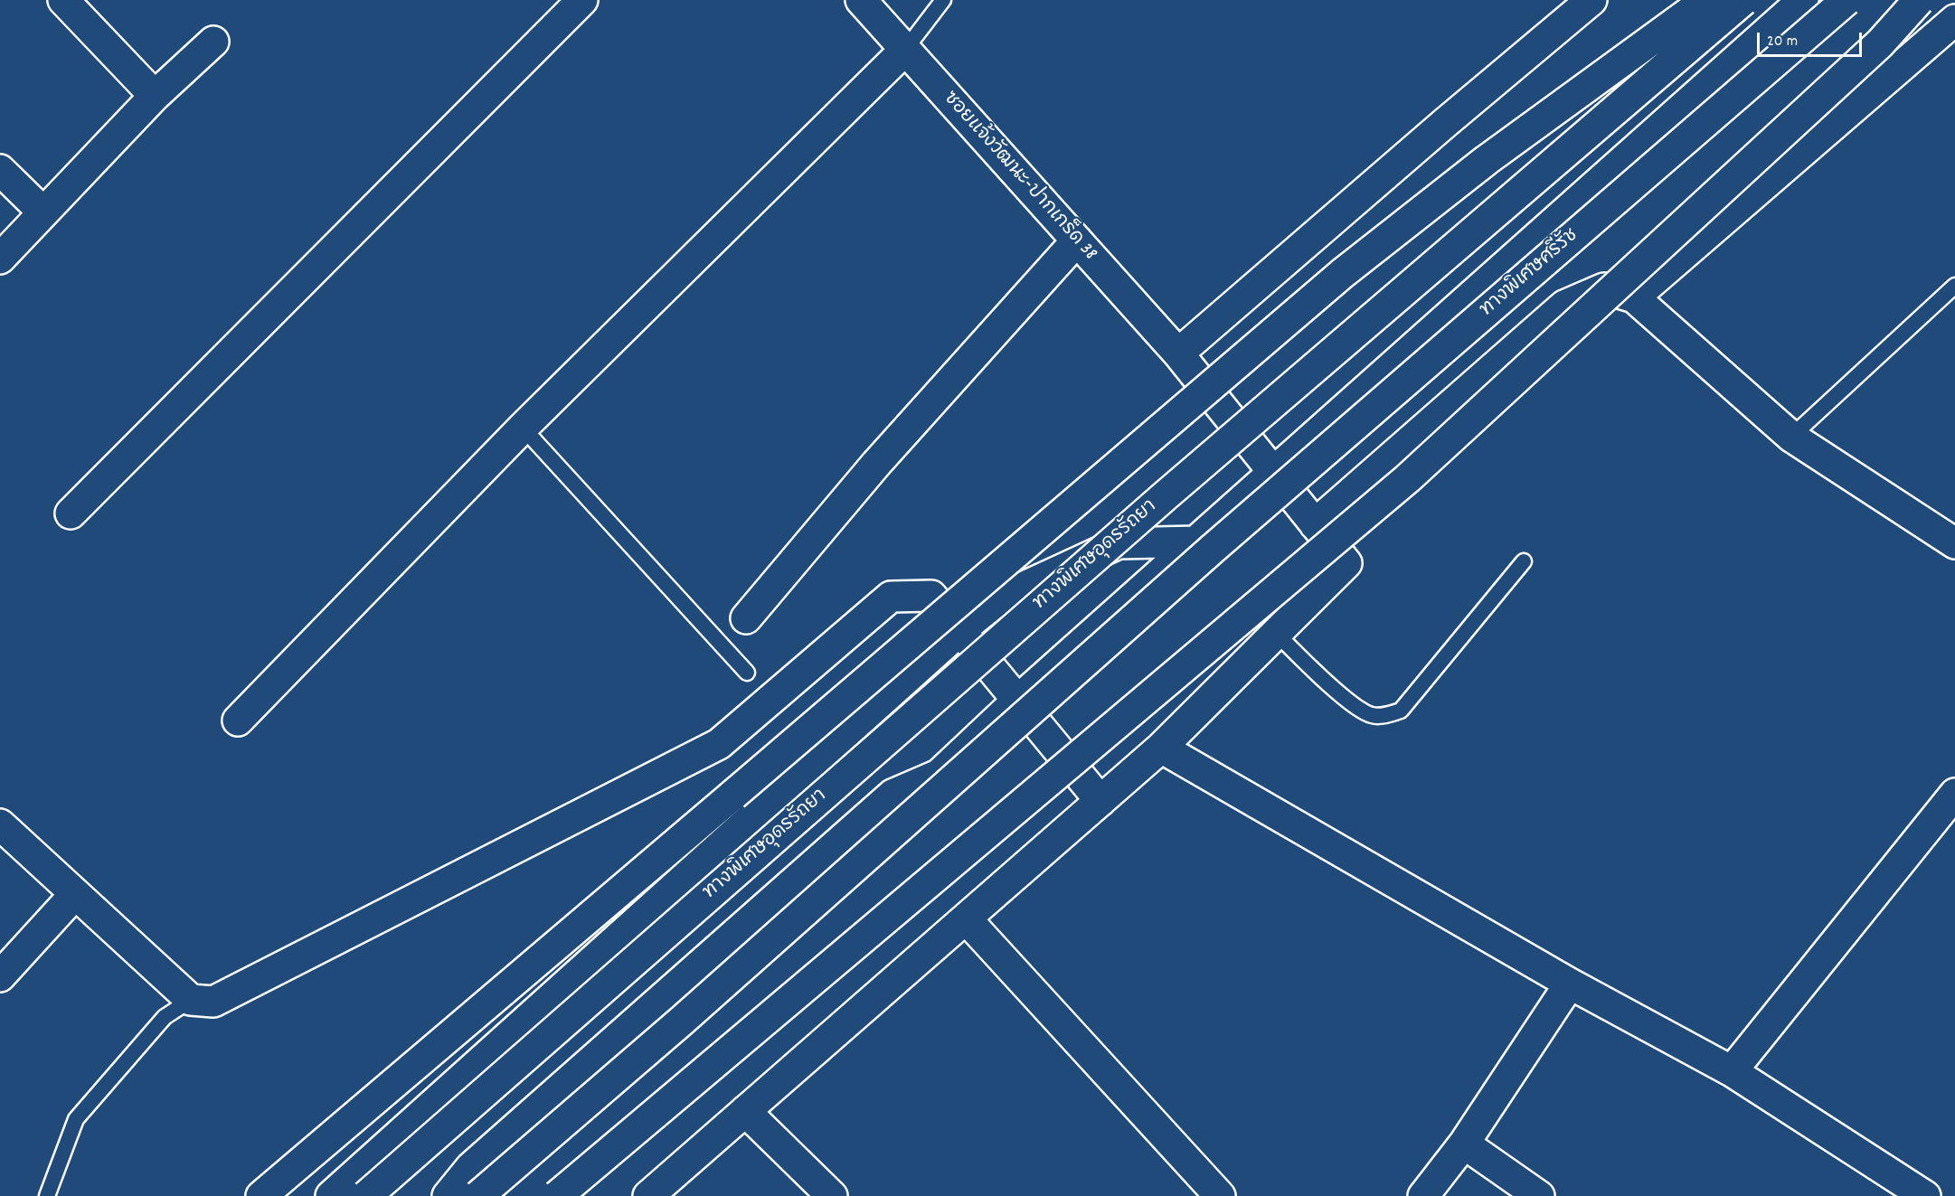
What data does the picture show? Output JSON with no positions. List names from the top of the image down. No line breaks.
{"streets":{"main road":["ซอยแจ้งวัฒนะ-ปากเกร็ด 38","ทางพิเศษศรีรัช","ทางพิเศษอุดรรัถยา"]},"scale_bar":"20 m"}
